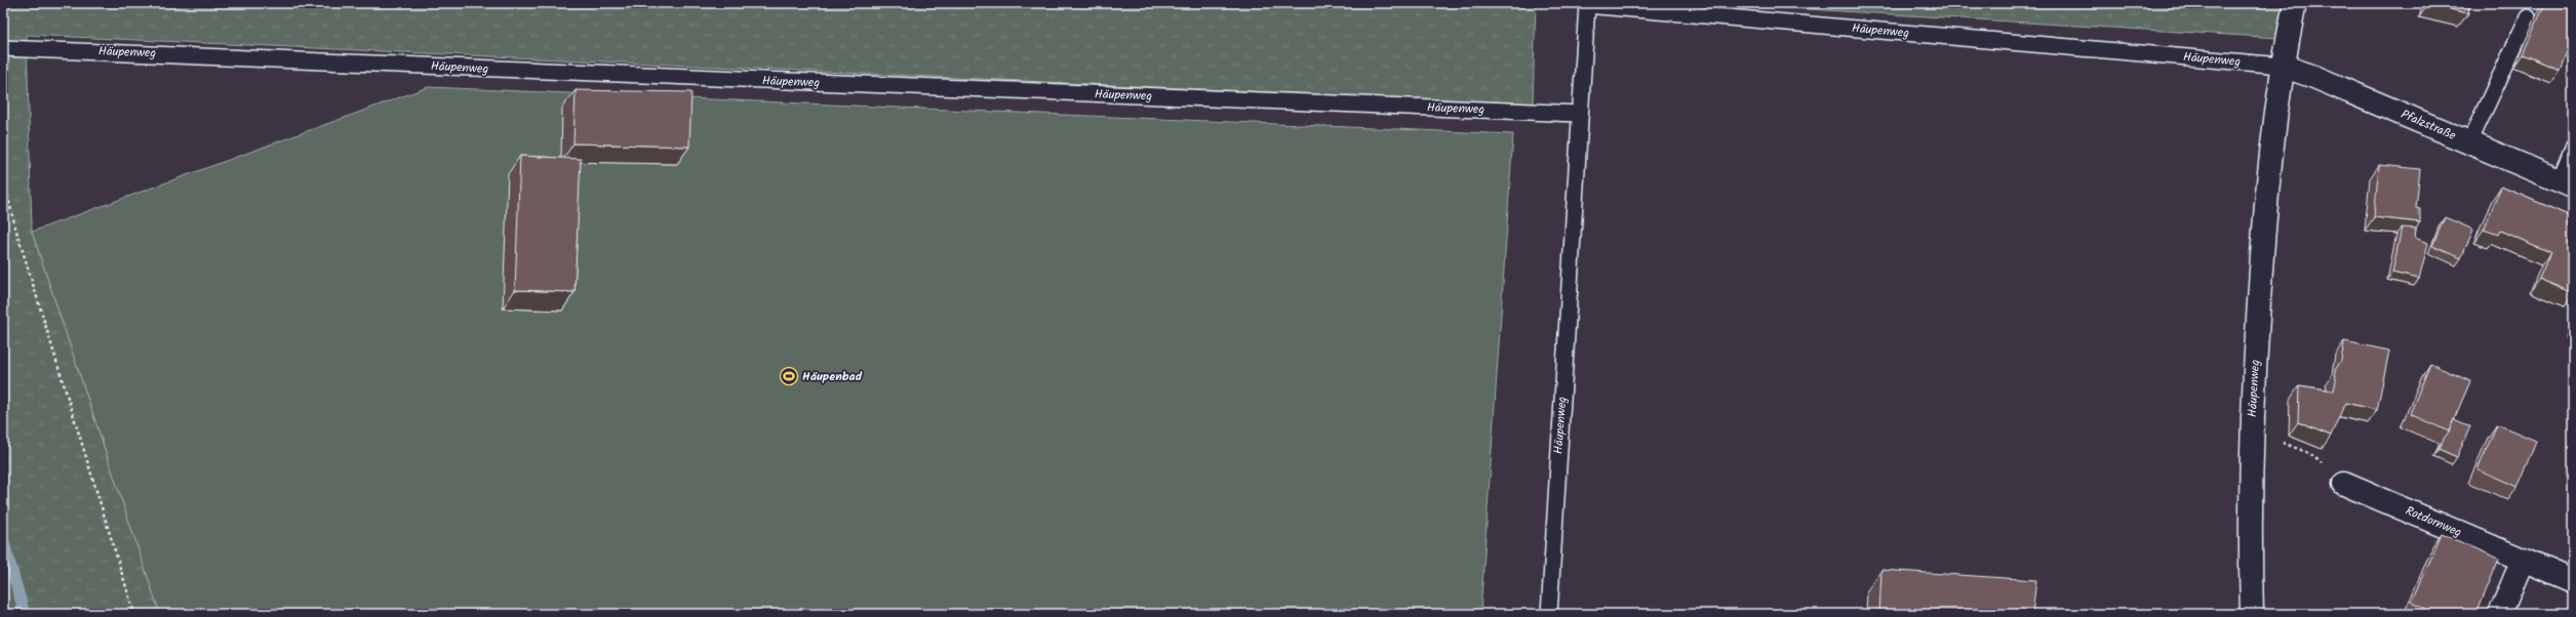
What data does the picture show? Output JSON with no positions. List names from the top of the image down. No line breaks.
{"streets":{"street":["Häupenweg","Pfalzstraße","Rotdornweg"]},"crossings":[["Häupenweg","Pfalzstraße"]],"places":{"sports":["Häupenbad"]}}
